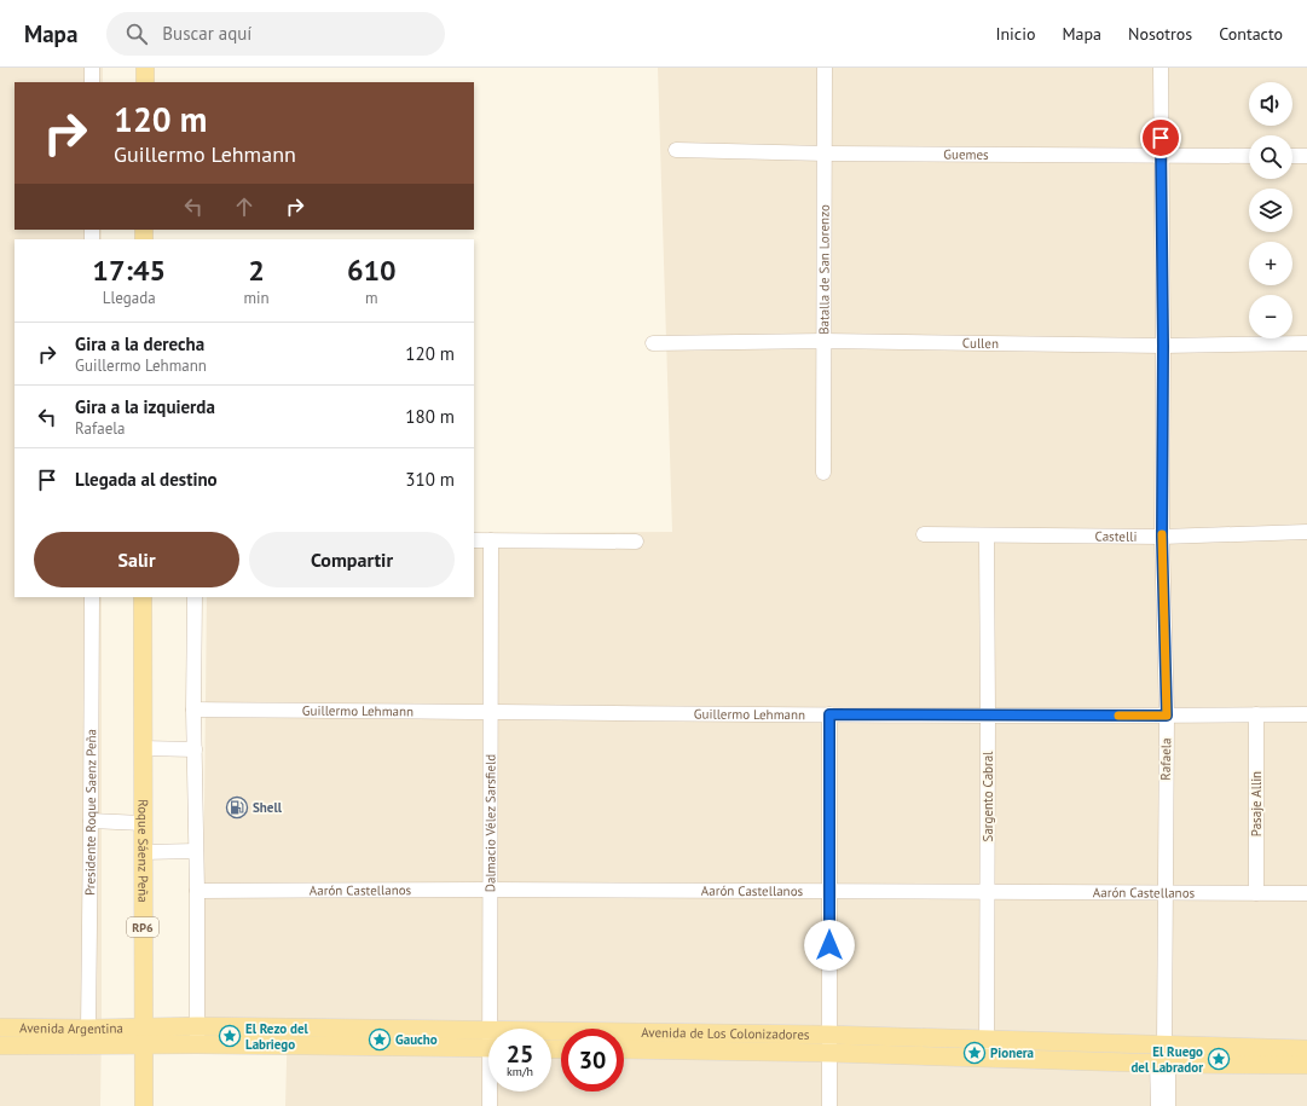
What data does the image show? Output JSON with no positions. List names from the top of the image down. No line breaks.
{"streets":{"main road":["Roque Sáenz Peña","RP6","Avenida Argentina","Avenida de Los Colonizadores"],"street":["Guemes","Batalla de San Lorenzo","Cullen","Castelli","Guillermo Lehmann","Rafaela","Sargento Cabral","Pasaje Allin","Presidente Roque Saenz Peña","Dalmacio Vélez Sarsfield","Aarón Castellanos"]},"crossings":[["Guemes","Batalla de San Lorenzo"],["Guemes","Rafaela"],["Batalla de San Lorenzo","Cullen"],["Cullen","Rafaela"],["Castelli","Rafaela"],["Castelli","Sargento Cabral"],["Guillermo Lehmann","Rafaela"],["Guillermo Lehmann","Sargento Cabral"],["Guillermo Lehmann","Pasaje Allin"],["Guillermo Lehmann","Dalmacio Vélez Sarsfield"],["Rafaela","Aarón Castellanos"],["Rafaela","Avenida de Los Colonizadores"],["Sargento Cabral","Aarón Castellanos"],["Sargento Cabral","Avenida de Los Colonizadores"],["Pasaje Allin","Aarón Castellanos"],["Presidente Roque Saenz Peña","Avenida Argentina"],["Dalmacio Vélez Sarsfield","Aarón Castellanos"],["Roque Sáenz Peña","Avenida Argentina"],["Roque Sáenz Peña","Avenida de Los Colonizadores"],["Avenida Argentina","Avenida de Los Colonizadores"]],"places":{"fuel station":["Shell"],"place":["El Rezo del Labriego","Gaucho","Pionera","El Ruego del Labrador"]},"page":{"header":"Mapa","search":"Buscar aquí","nav":["Inicio","Mapa","Nosotros","Contacto"],"map_buttons":["+","−"],"turn":["120 m","Guillermo Lehmann"],"eta":["17:45","Llegada","2","min","610","m"],"list":[{"name":"Gira a la derecha","note":"Guillermo Lehmann","value":"120 m"},{"name":"Gira a la izquierda","note":"Rafaela","value":"180 m"},{"name":"Llegada al destino","value":"310 m"}],"buttons":["Salir","Compartir"],"speed":"25 km/h","limit":"30"}}
